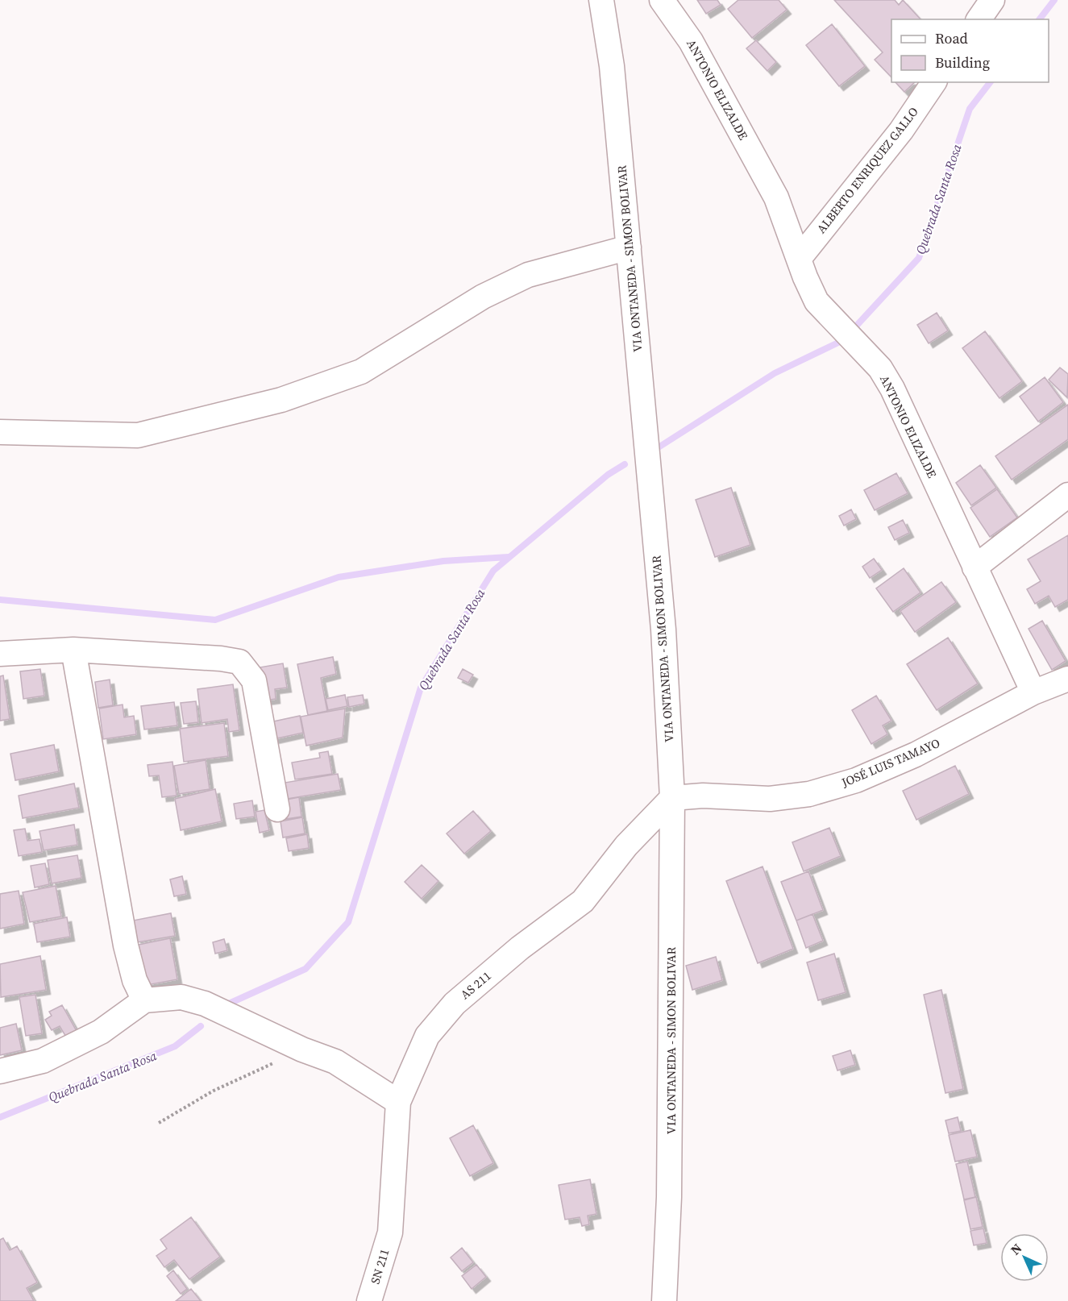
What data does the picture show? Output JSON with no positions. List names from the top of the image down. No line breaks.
{"streets":{"street":["ANTONIO ELIZALDE","ALBERTO ENRIQUEZ GALLO","VIA ONTANEDA - SIMON BOLIVAR","JOSÉ LUIS TAMAYO","AS 211","SN 211"]},"crossings":[["ANTONIO ELIZALDE","ALBERTO ENRIQUEZ GALLO"],["ANTONIO ELIZALDE","JOSÉ LUIS TAMAYO"],["VIA ONTANEDA - SIMON BOLIVAR","JOSÉ LUIS TAMAYO"],["VIA ONTANEDA - SIMON BOLIVAR","AS 211"],["JOSÉ LUIS TAMAYO","AS 211"],["AS 211","SN 211"]],"water":["Quebrada Santa Rosa"],"legend":["Road","Building"],"north":"top left"}
